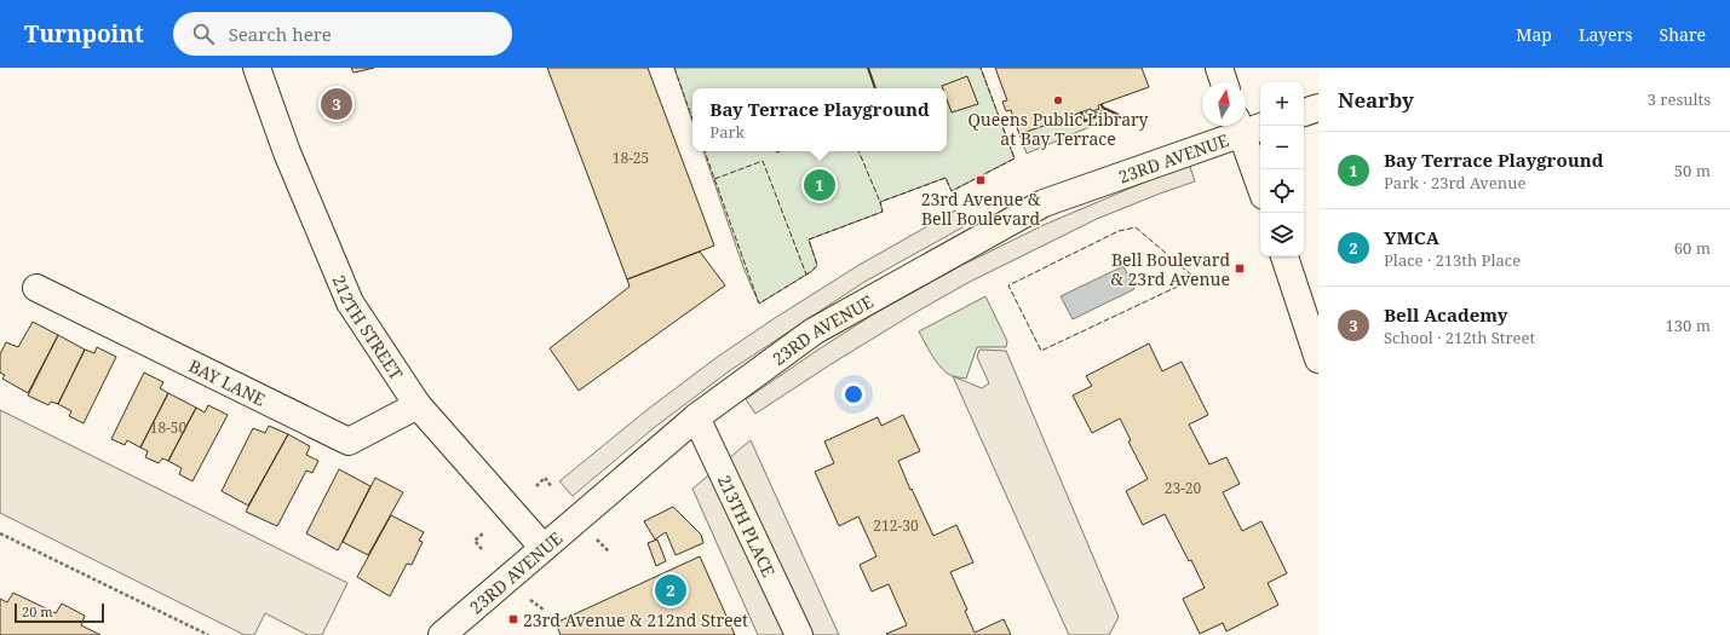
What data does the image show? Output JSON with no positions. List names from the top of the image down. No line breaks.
{"streets":{"street":["23RD AVENUE","212TH STREET","BAY LANE","213TH PLACE"]},"crossings":[["23RD AVENUE","212TH STREET"],["23RD AVENUE","213TH PLACE"],["212TH STREET","BAY LANE"]],"places":{"other":["Queens Public Library at Bay Terrace"],"transit":["23rd Avenue & Bell Boulevard","Bell Boulevard & 23rd Avenue","23rd Avenue & 212nd Street"]},"house_numbers":["18-25","18-50","23-20","212-30"],"scale_bar":"20 m","north":"top","page":{"header":"Turnpoint","search":"Search here","nav":["Map","Layers","Share"],"heading":["Nearby","3 results"],"map_buttons":["+","−"],"pins":["3","1","2"],"popup":["Bay Terrace Playground","Park"],"list":[{"mark":"1","name":"Bay Terrace Playground","note":"Park · 23rd Avenue","value":"50 m"},{"mark":"2","name":"YMCA","note":"Place · 213th Place","value":"60 m"},{"mark":"3","name":"Bell Academy","note":"School · 212th Street","value":"130 m"}],"scale":"20 m"}}
